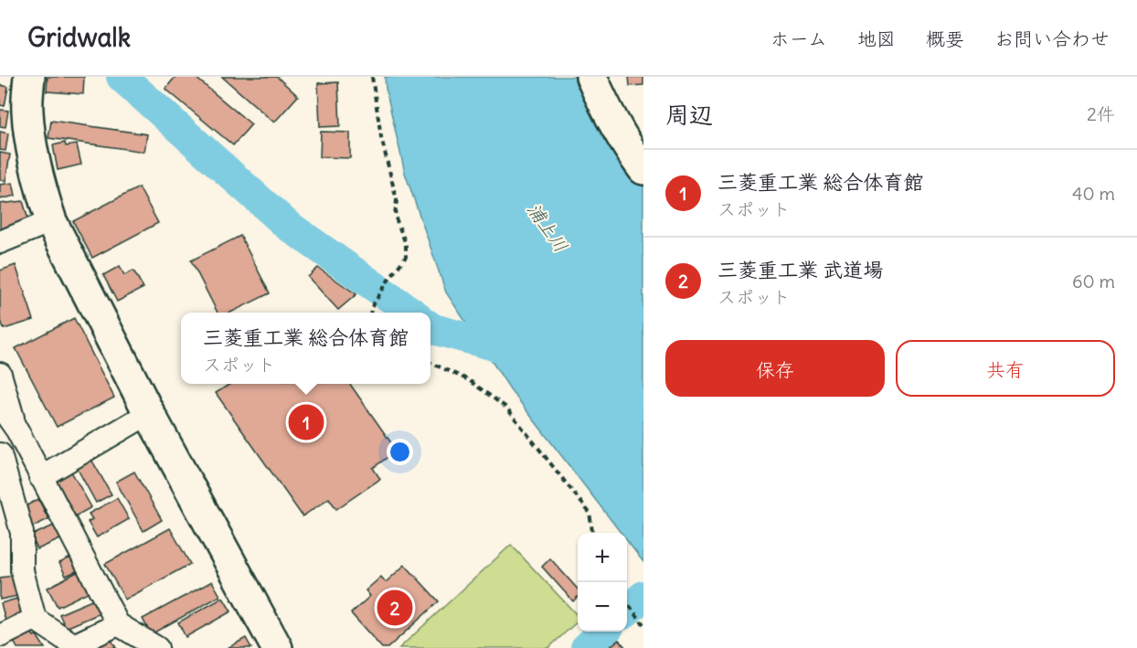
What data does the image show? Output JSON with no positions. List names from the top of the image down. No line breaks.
{"water":["浦上川"],"page":{"header":"Gridwalk","nav":["ホーム","地図","概要","お問い合わせ"],"heading":["周辺","2件"],"list":[{"mark":"1","name":"三菱重工業 総合体育館","note":"スポット","value":"40 m"},{"mark":"2","name":"三菱重工業 武道場","note":"スポット","value":"60 m"}],"popup":["三菱重工業 総合体育館","スポット"],"buttons":["保存","共有"],"pins":["1","2"],"map_buttons":["+","−"]}}
